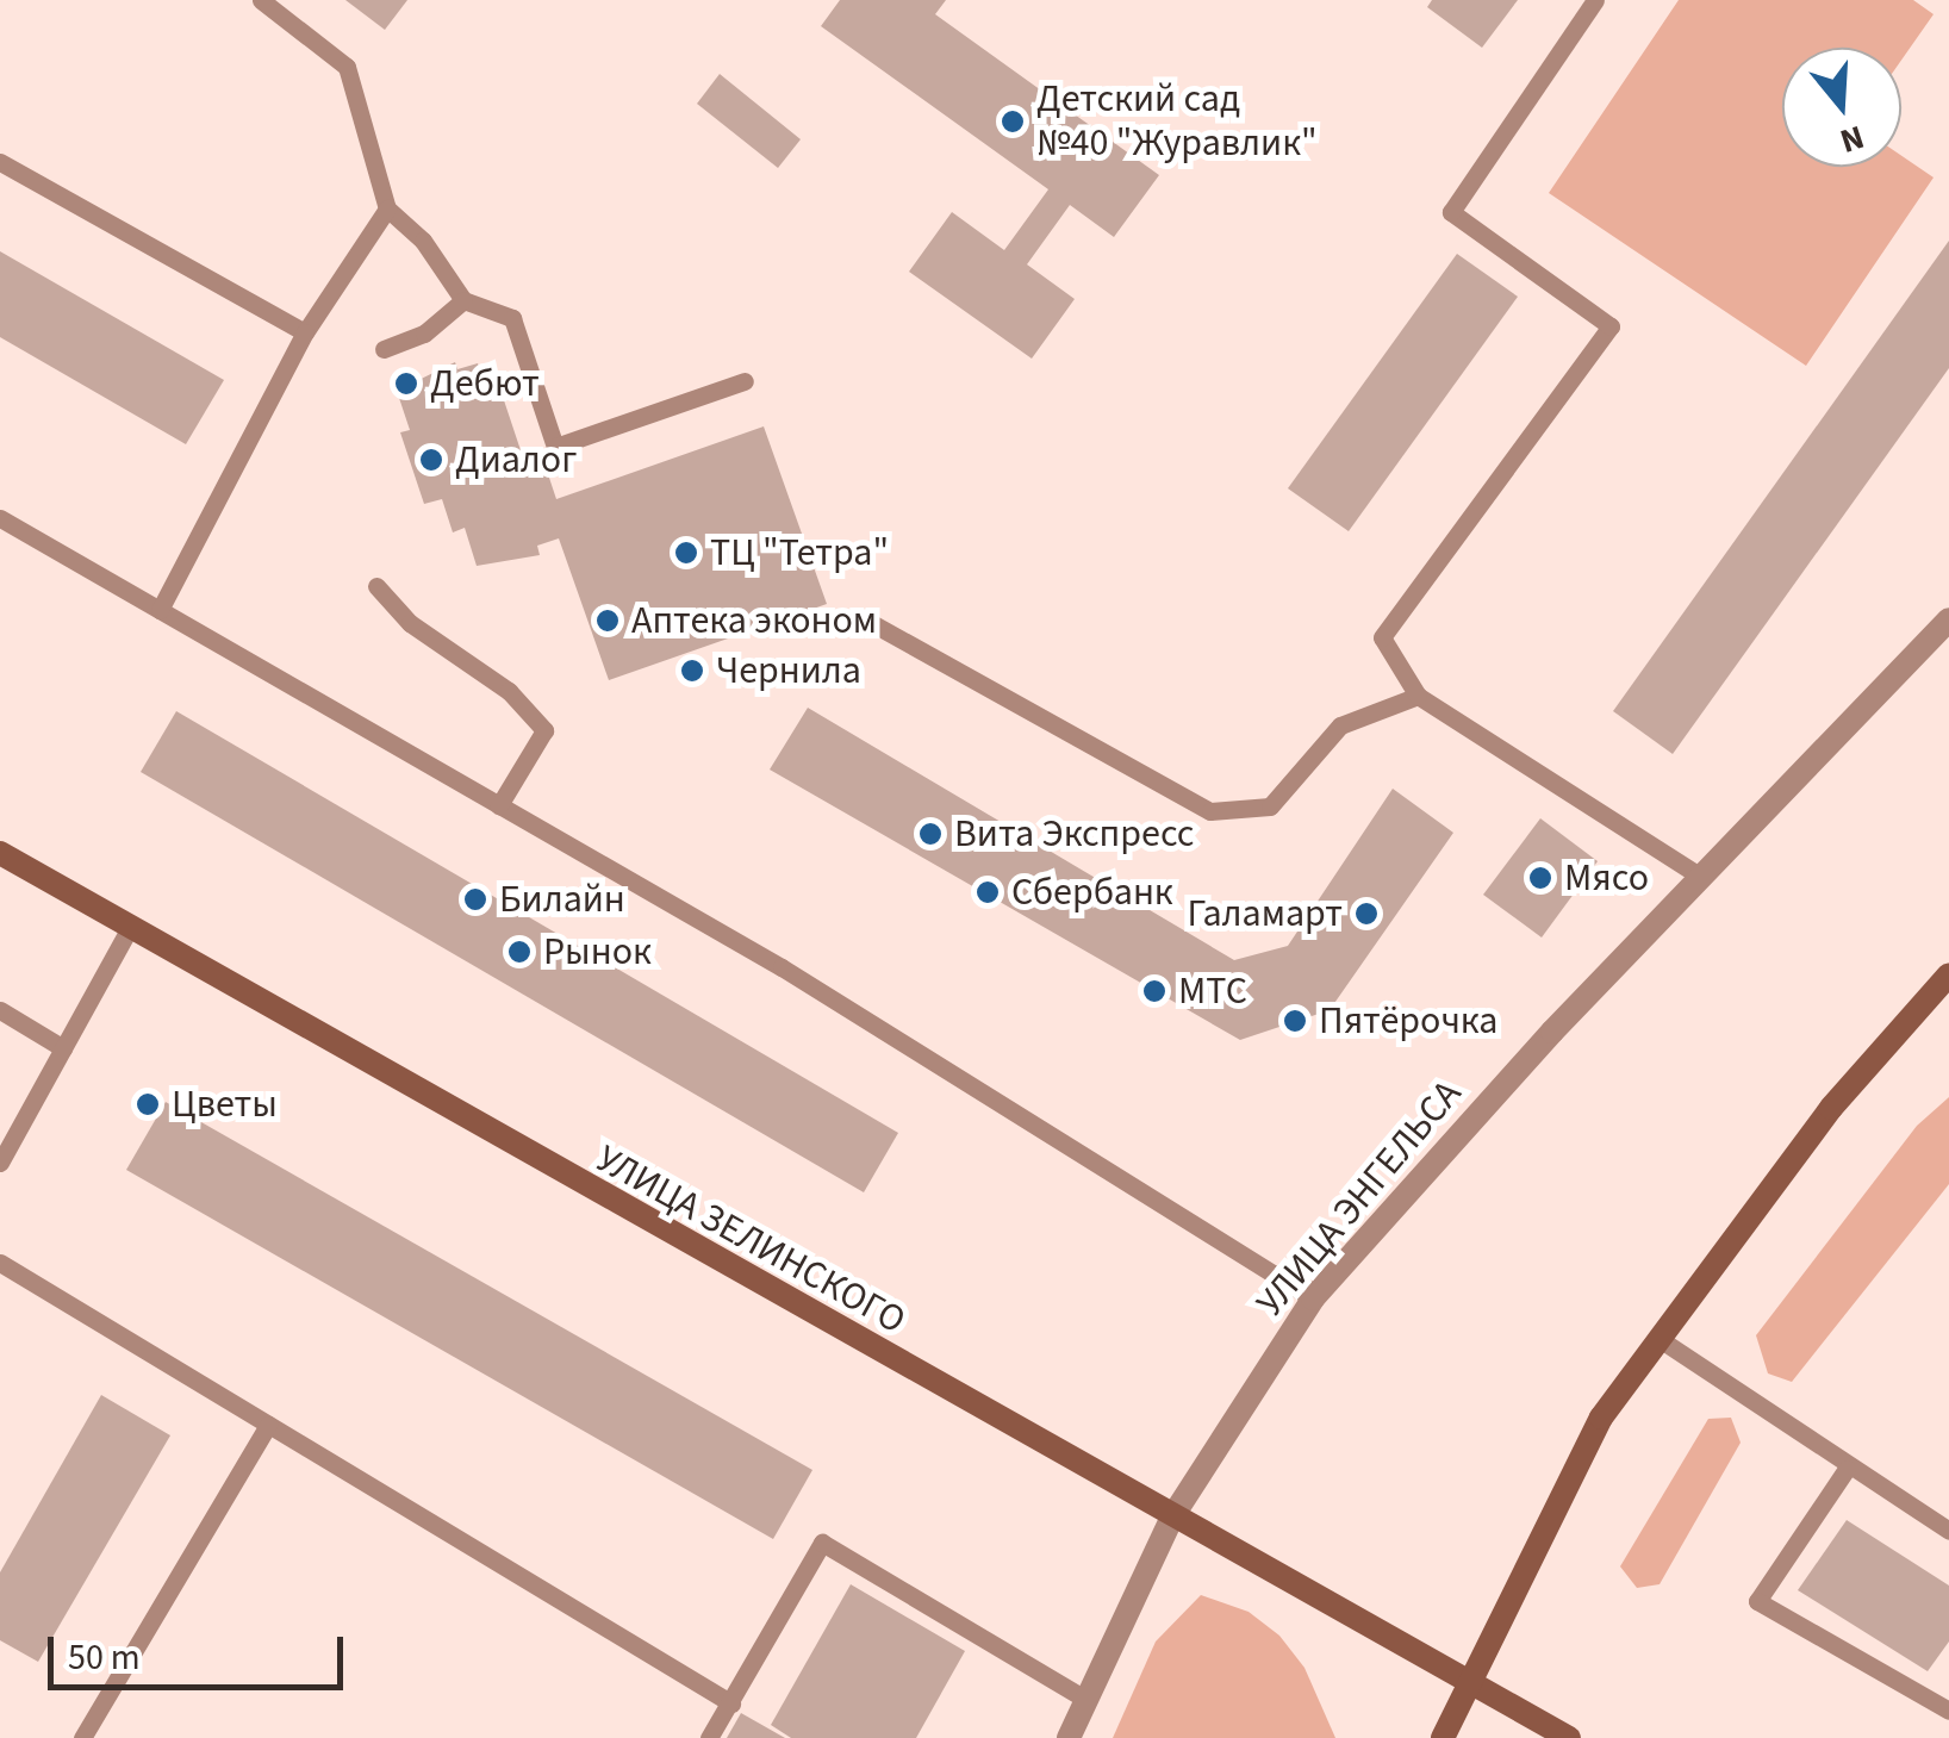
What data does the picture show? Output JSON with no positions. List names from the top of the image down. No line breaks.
{"streets":{"street":["УЛИЦА ЭНГЕЛЬСА","УЛИЦА ЗЕЛИНСКОГО"]},"crossings":[["УЛИЦА ЭНГЕЛЬСА","УЛИЦА ЗЕЛИНСКОГО"]],"places":["Детский сад №40 \"Журавлик\"","Дебют","Диалог","ТЦ \"Тетра\"","Аптека эконом","Чернила","Вита Экспресс","Мясо","Сбербанк","Билайн","Галамарт","Рынок","МТС","Пятёрочка","Цветы"],"scale_bar":"50 m","north":"bottom"}
